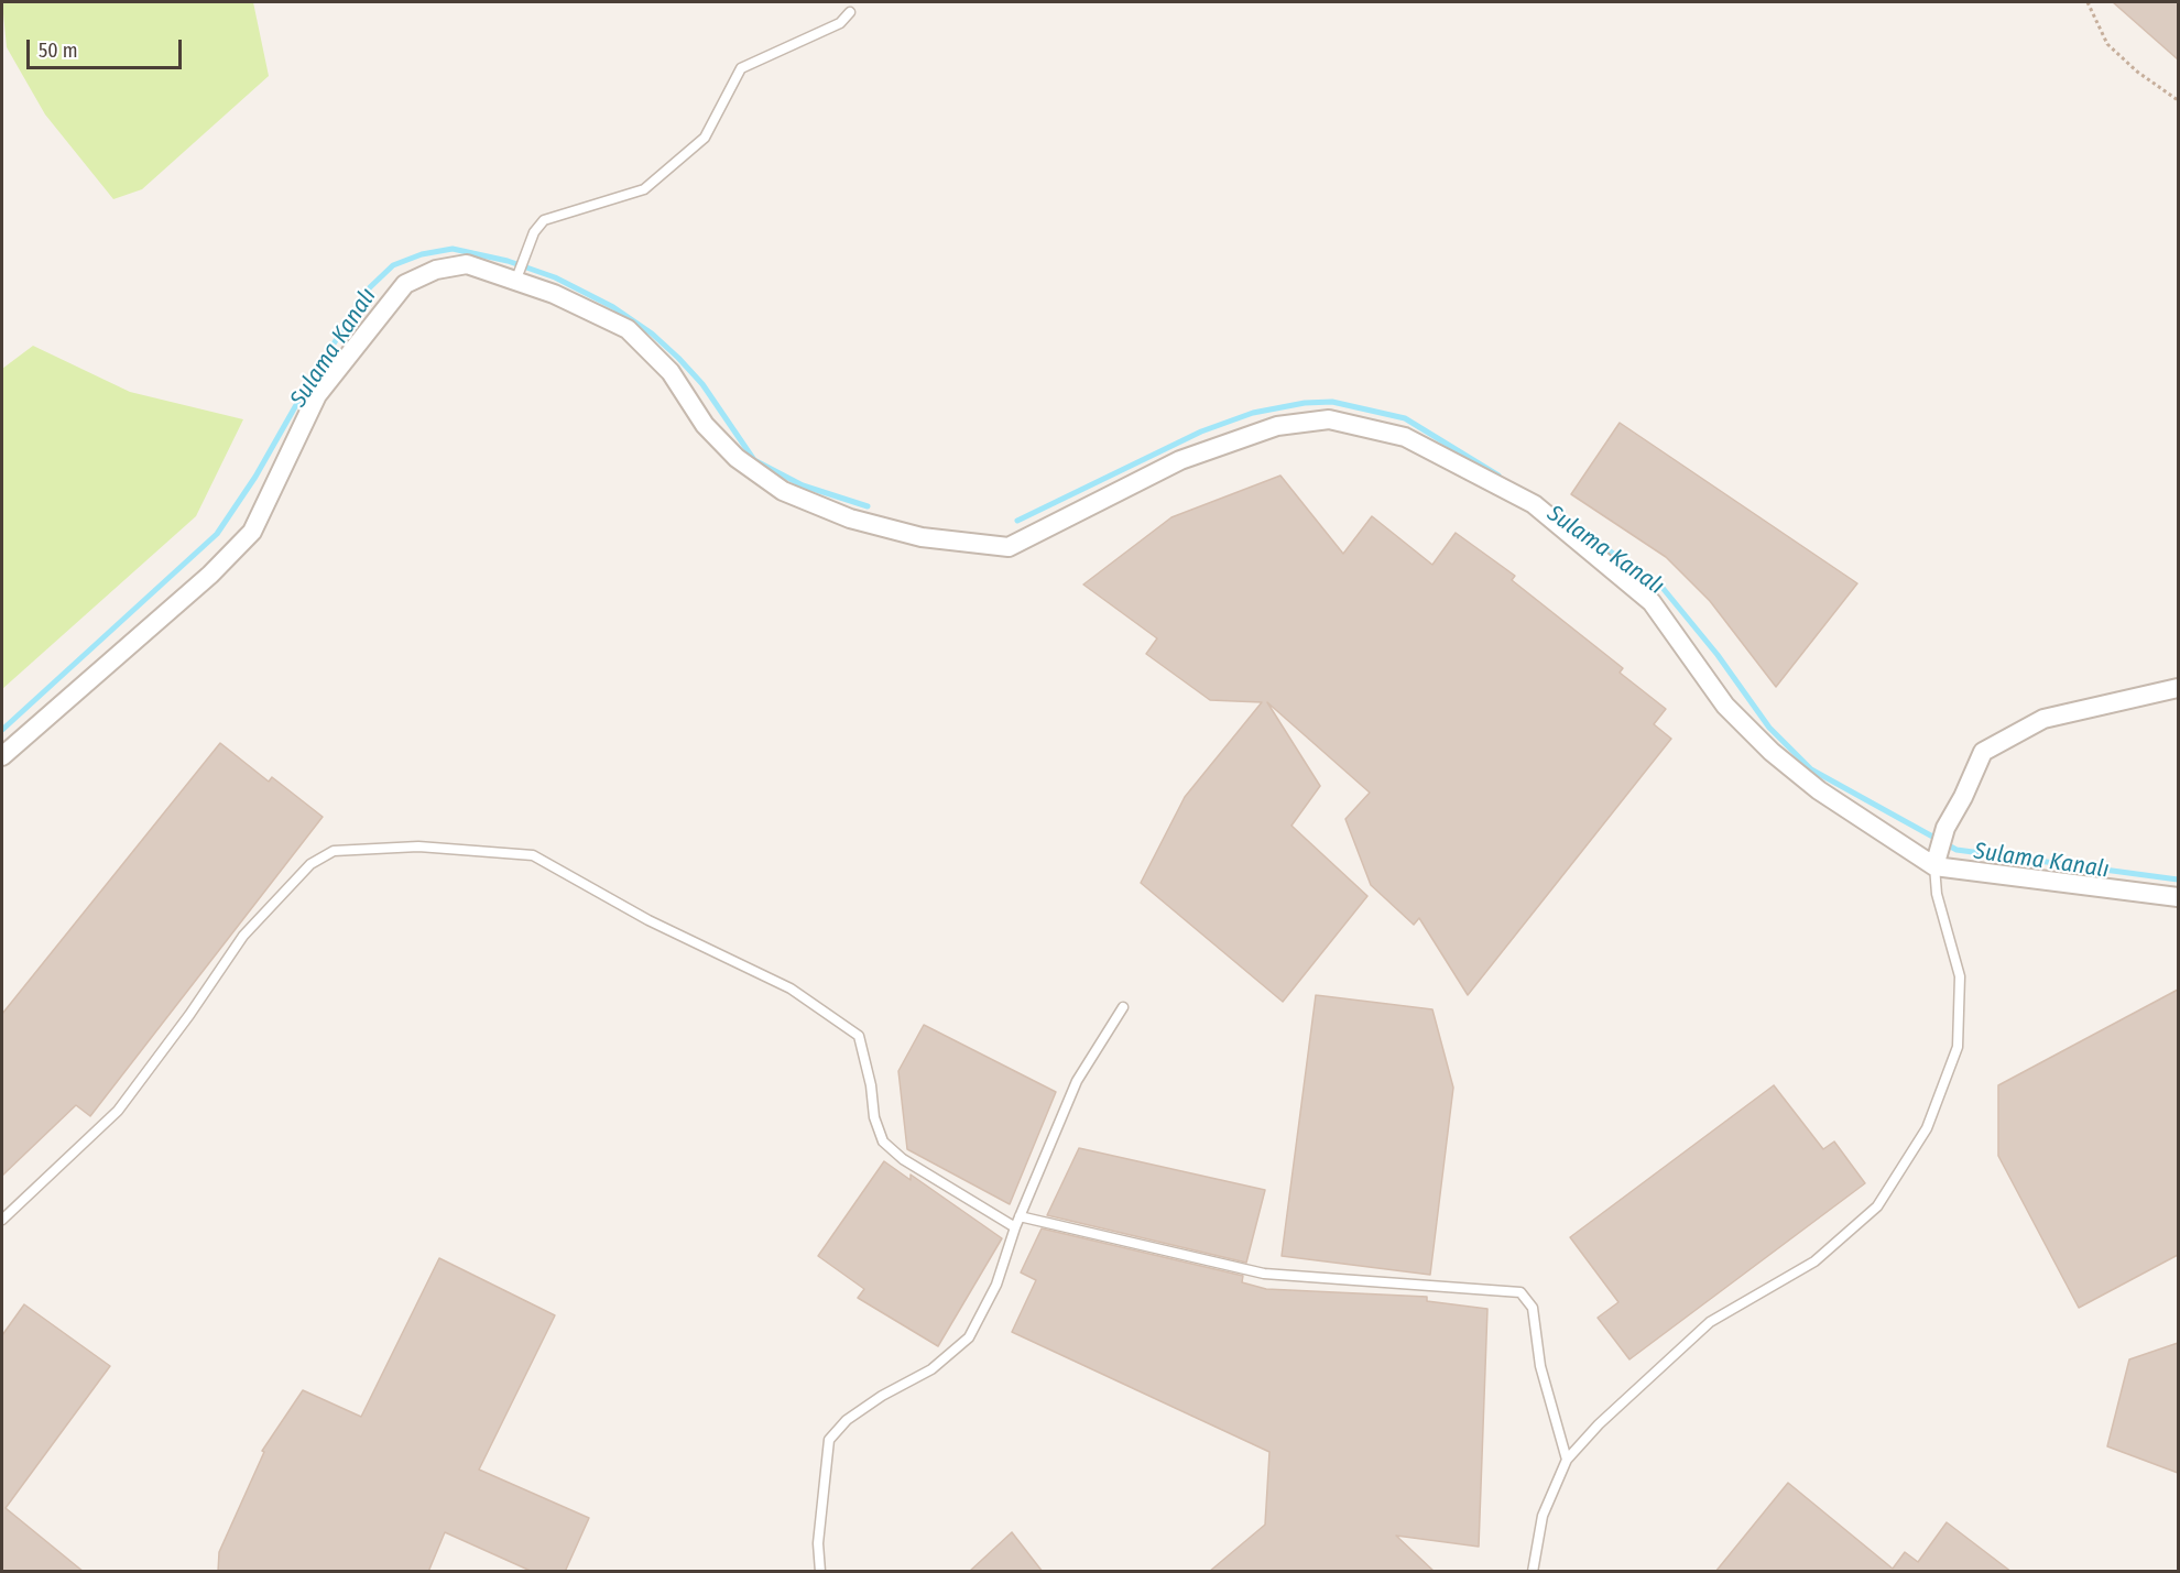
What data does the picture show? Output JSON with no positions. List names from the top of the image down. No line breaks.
{"water":["Sulama Kanalı"],"scale_bar":"50 m"}
